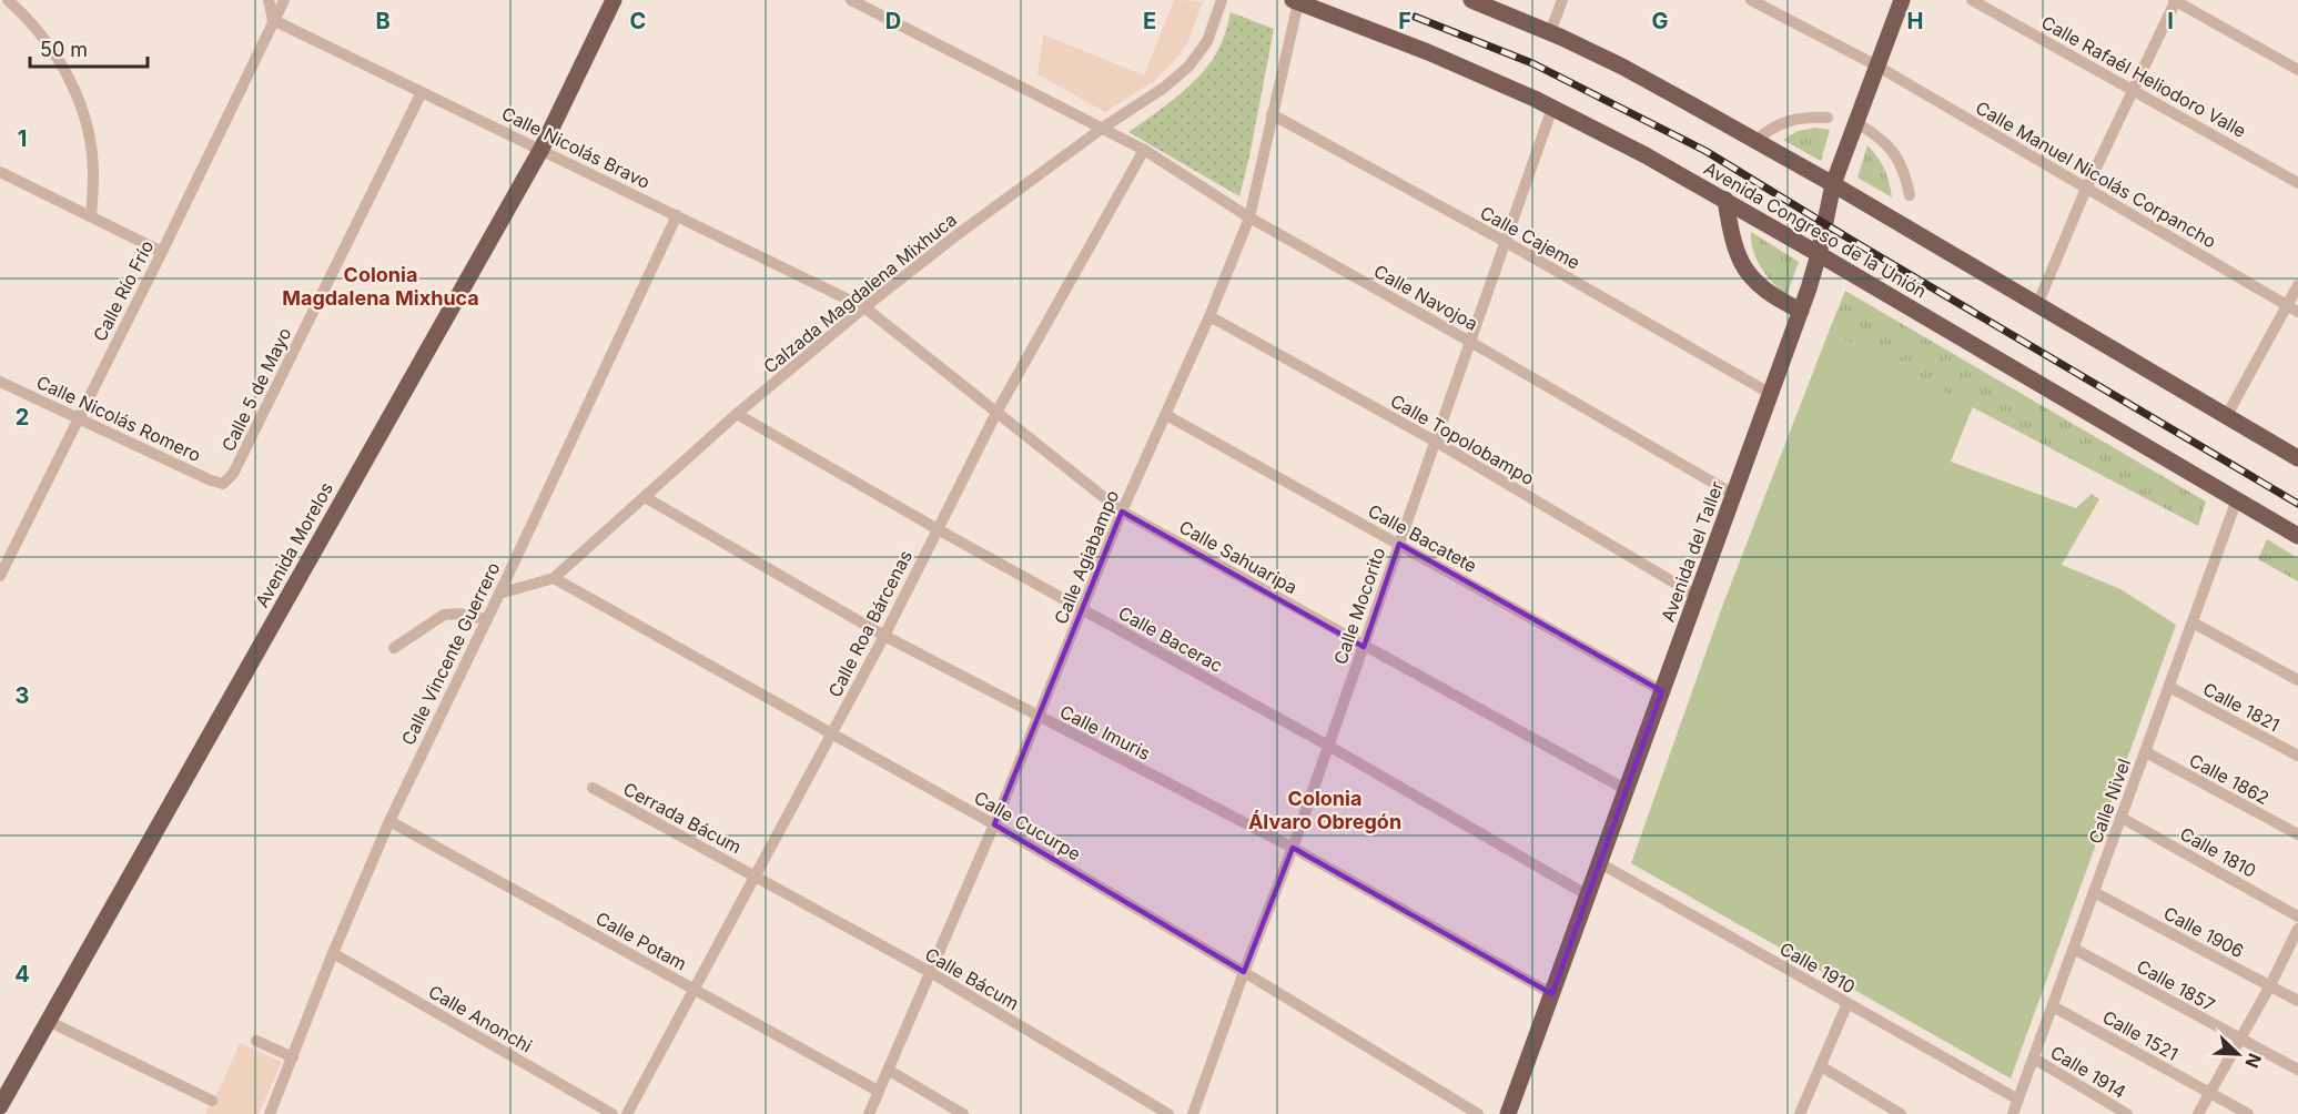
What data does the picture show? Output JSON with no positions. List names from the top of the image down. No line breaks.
{"streets":{"main road":["Avenida Congreso de la Unión","Avenida Morelos","Avenida del Taller"],"street":["Calle Rafaél Heliodoro Valle","Calle Nicolás Bravo","Calle Manuel Nicolás Corpancho","Calle Cajeme","Calle Río Frío","Calzada Magdalena Mixhuca","Calle Navojoa","Calle 5 de Mayo","Calle Nicolás Romero","Calle Topolobampo","Calle Bacatete","Calle Agiabampo","Calle Sahuaripa","Calle Mocorito","Calle Roa Bárcenas","Calle Bacerac","Calle Vincente Guerrero","Calle 1821","Calle Imuris","Calle 1862","Calle Nivel","Cerrada Bácum","Calle Cucurpe","Calle 1810","Calle 1906","Calle Potam","Calle 1910","Calle Bácum","Calle 1857","Calle Anonchi","Calle 1521","Calle 1914"]},"crossings":[["Calle Nicolás Bravo","Calle Río Frío"],["Calle Nicolás Bravo","Calzada Magdalena Mixhuca"],["Calle Nicolás Bravo","Calle 5 de Mayo"],["Calle Nicolás Bravo","Avenida Morelos"],["Calle Nicolás Bravo","Calle Sahuaripa"],["Calle Nicolás Bravo","Calle Vincente Guerrero"],["Calle Manuel Nicolás Corpancho","Avenida del Taller"],["Avenida Congreso de la Unión","Avenida del Taller"],["Avenida Congreso de la Unión","Calle Agiabampo"],["Avenida Congreso de la Unión","Calle Mocorito"],["Avenida Congreso de la Unión","Calle Nivel"],["Calle Cajeme","Avenida del Taller"],["Calle Cajeme","Calle Agiabampo"],["Calle Cajeme","Calle Mocorito"],["Calle Río Frío","Calle Nicolás Romero"],["Calzada Magdalena Mixhuca","Calle Navojoa"],["Calzada Magdalena Mixhuca","Calle Sahuaripa"],["Calzada Magdalena Mixhuca","Calle Bacerac"],["Calzada Magdalena Mixhuca","Calle Vincente Guerrero"],["Calzada Magdalena Mixhuca","Calle Imuris"],["Calzada Magdalena Mixhuca","Calle Cucurpe"],["Calle Navojoa","Avenida del Taller"],["Calle Navojoa","Calle Agiabampo"],["Calle Navojoa","Calle Mocorito"],["Calle Navojoa","Calle Roa Bárcenas"],["Calle 5 de Mayo","Calle Nicolás Romero"],["Calle Topolobampo","Avenida del Taller"],["Calle Topolobampo","Calle Agiabampo"],["Calle Topolobampo","Calle Mocorito"],["Calle Bacatete","Avenida del Taller"],["Calle Bacatete","Calle Agiabampo"],["Calle Bacatete","Calle Mocorito"],["Avenida del Taller","Calle Sahuaripa"],["Avenida del Taller","Calle Bacerac"],["Avenida del Taller","Calle Imuris"],["Avenida del Taller","Calle 1910"],["Calle Agiabampo","Calle Sahuaripa"],["Calle Agiabampo","Calle Bacerac"],["Calle Agiabampo","Calle Imuris"],["Calle Agiabampo","Calle Cucurpe"],["Calle Agiabampo","Calle Potam"],["Calle Agiabampo","Calle Bácum"],["Calle Sahuaripa","Calle Mocorito"],["Calle Sahuaripa","Calle Roa Bárcenas"],["Calle Mocorito","Calle Bacerac"],["Calle Mocorito","Calle Imuris"],["Calle Mocorito","Calle Cucurpe"],["Calle Roa Bárcenas","Calle Bacerac"],["Calle Roa Bárcenas","Calle Imuris"],["Calle Roa Bárcenas","Cerrada Bácum"],["Calle Roa Bárcenas","Calle Cucurpe"],["Calle Roa Bárcenas","Calle Potam"],["Calle Roa Bárcenas","Calle Bácum"],["Calle Vincente Guerrero","Calle Potam"],["Calle Vincente Guerrero","Calle Anonchi"],["Calle 1821","Calle Nivel"],["Calle 1862","Calle Nivel"],["Calle Nivel","Calle 1810"],["Calle Nivel","Calle 1906"],["Calle Nivel","Calle 1910"],["Calle Nivel","Calle 1857"],["Calle Nivel","Calle 1521"],["Calle Nivel","Calle 1914"],["Cerrada Bácum","Calle Bácum"]],"districts":["Colonia Magdalena Mixhuca","Colonia Álvaro Obregón"],"scale_bar":"50 m","north":"bottom right","grid":{"columns":["B","C","D","E","F","G","H","I"],"rows":["1","2","3","4"]}}
